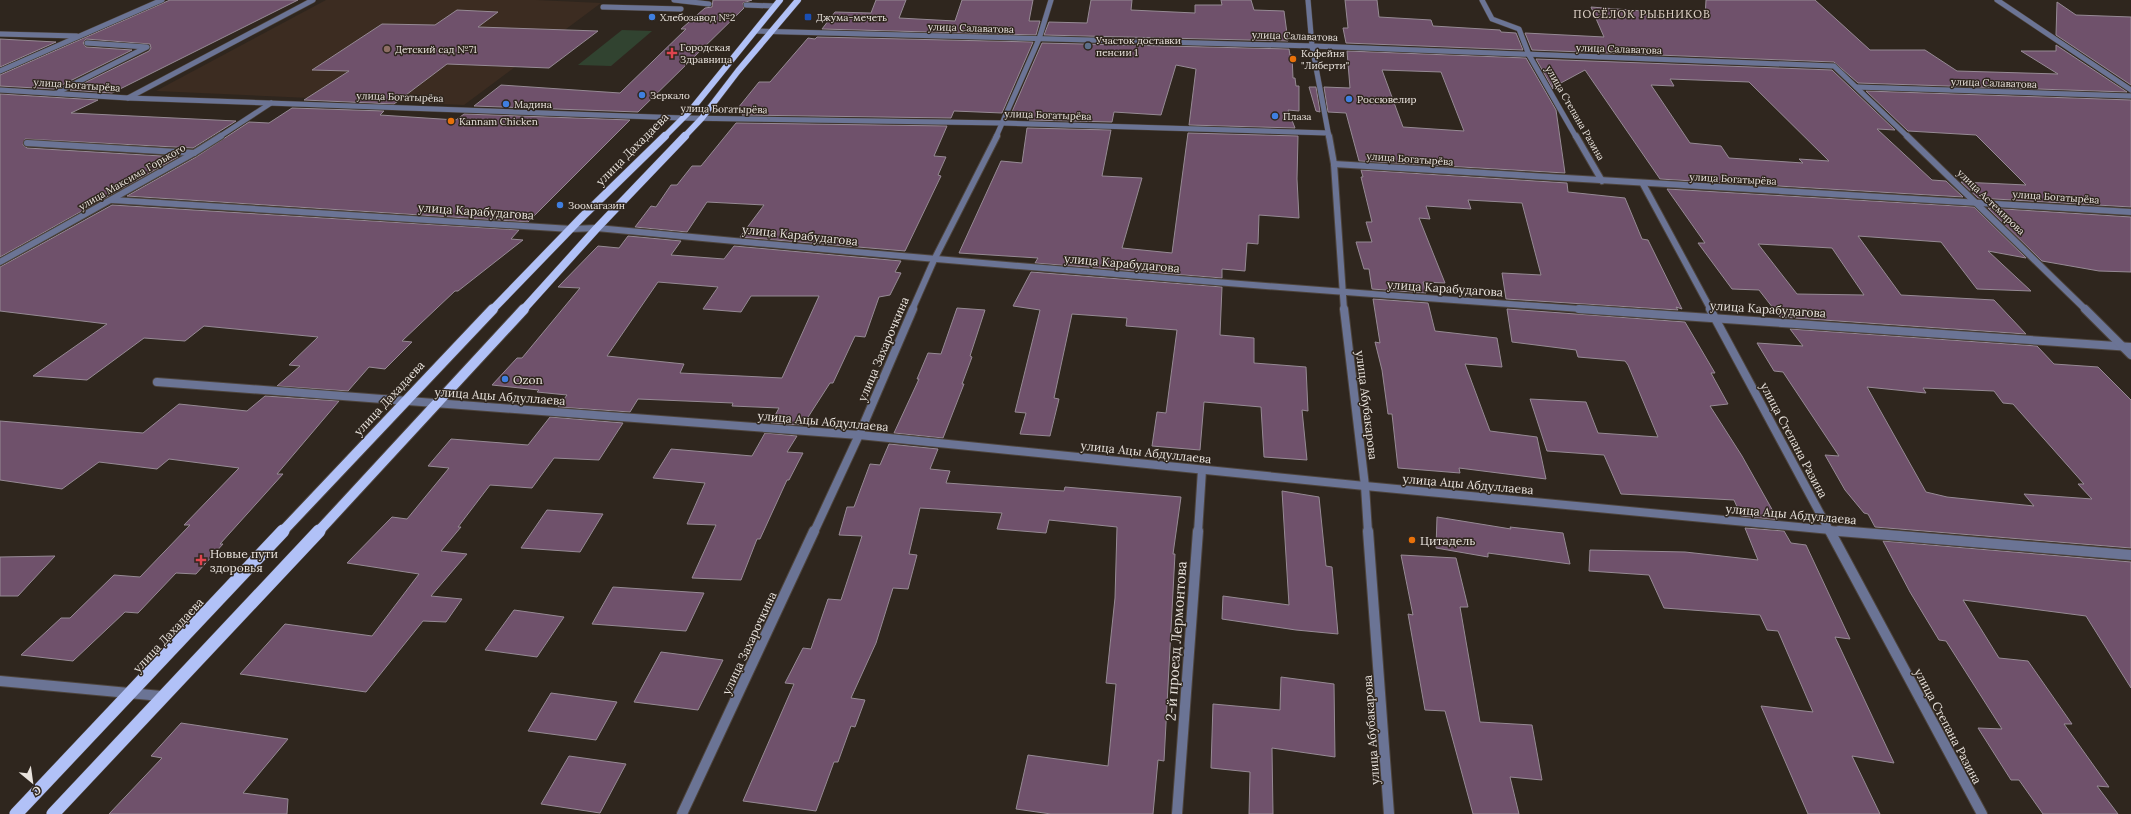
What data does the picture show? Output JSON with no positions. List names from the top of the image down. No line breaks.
{"streets":{"main road":["улица Дахадаева"],"street":["улица Салаватова","улица Богатырёва","улица Степана Разина","улица Максима Горького","улица Астемирова","улица Карабудагова","улица Захарочкина","улица Ацы Абдуллаева","улица Абубакарова","2-й проезд Лермонтова"]},"crossings":[["улица Салаватова","улица Степана Разина"],["улица Салаватова","улица Дахадаева"],["улица Салаватова","улица Астемирова"],["улица Салаватова","улица Захарочкина"],["улица Салаватова","улица Абубакарова"],["улица Богатырёва","улица Степана Разина"],["улица Богатырёва","улица Дахадаева"],["улица Богатырёва","улица Максима Горького"],["улица Богатырёва","улица Астемирова"],["улица Богатырёва","улица Захарочкина"],["улица Богатырёва","улица Абубакарова"],["улица Степана Разина","улица Карабудагова"],["улица Степана Разина","улица Ацы Абдуллаева"],["улица Дахадаева","улица Карабудагова"],["улица Дахадаева","улица Ацы Абдуллаева"],["улица Максима Горького","улица Карабудагова"],["улица Астемирова","улица Карабудагова"],["улица Карабудагова","улица Захарочкина"],["улица Карабудагова","улица Абубакарова"],["улица Захарочкина","улица Ацы Абдуллаева"],["улица Ацы Абдуллаева","улица Абубакарова"],["улица Ацы Абдуллаева","2-й проезд Лермонтова"]],"districts":["ПОСЁЛОК РЫБНИКОВ"],"places":{"other":["Хлебозавод №2","Участок доставки пенсии 1","Детский сад №71","Кофейня \"Либерти\"","Зеркало","Россювелир","Мадина","Плаза","Kannam Chicken","Зоомагазин","Ozon","Цитадель"],"transit":["Джума-мечеть"],"health":["Городская Здравница","Новые пути здоровья"]},"north":"bottom right"}
